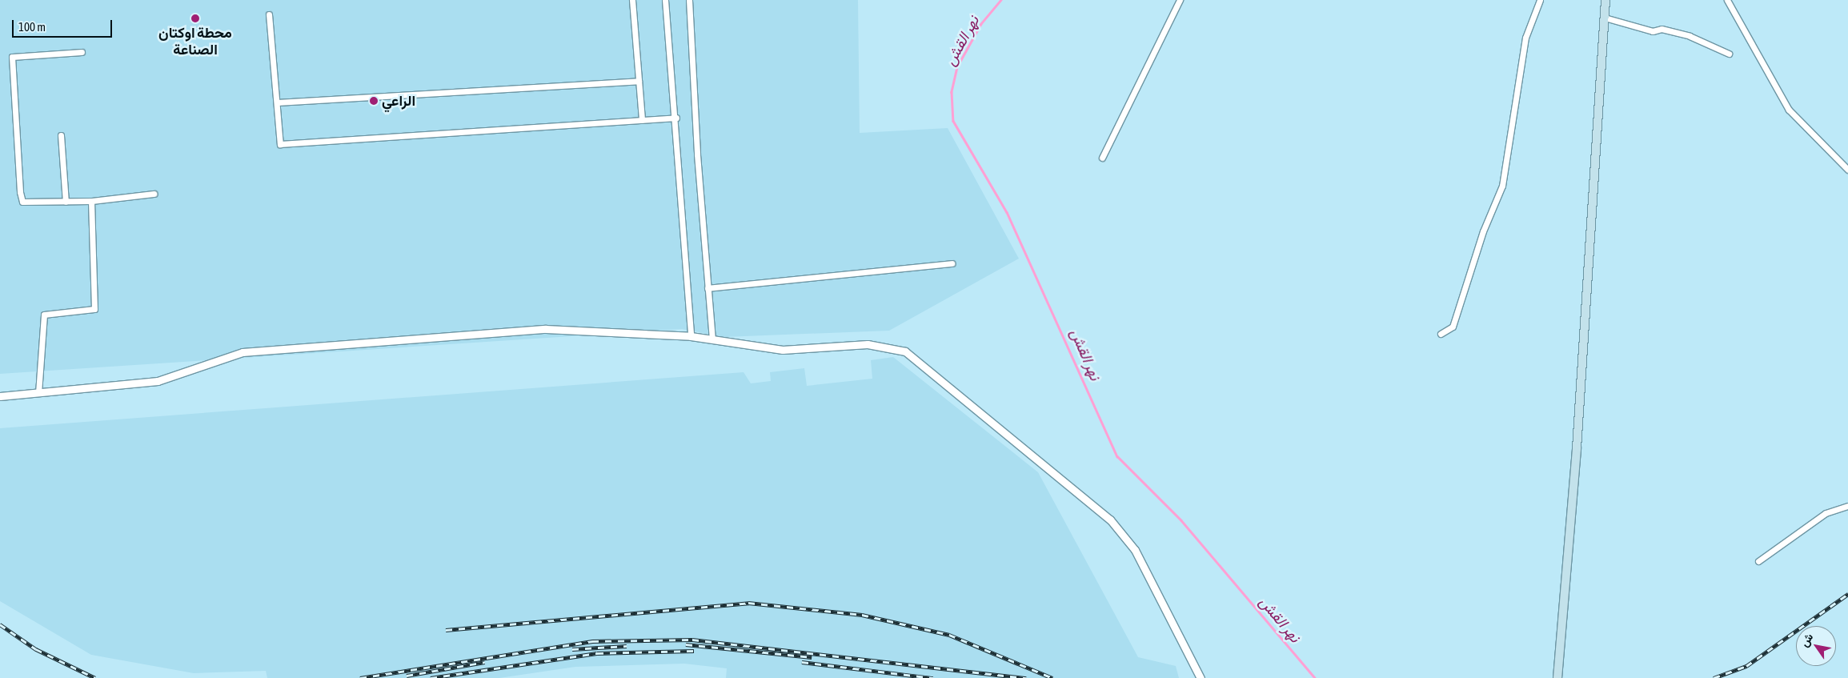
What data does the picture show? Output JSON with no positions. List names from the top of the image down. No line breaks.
{"water":["نهر القش"],"places":["محطة اوكتان الصناعة","الراعي"],"scale_bar":"100 m","north":"top left"}
